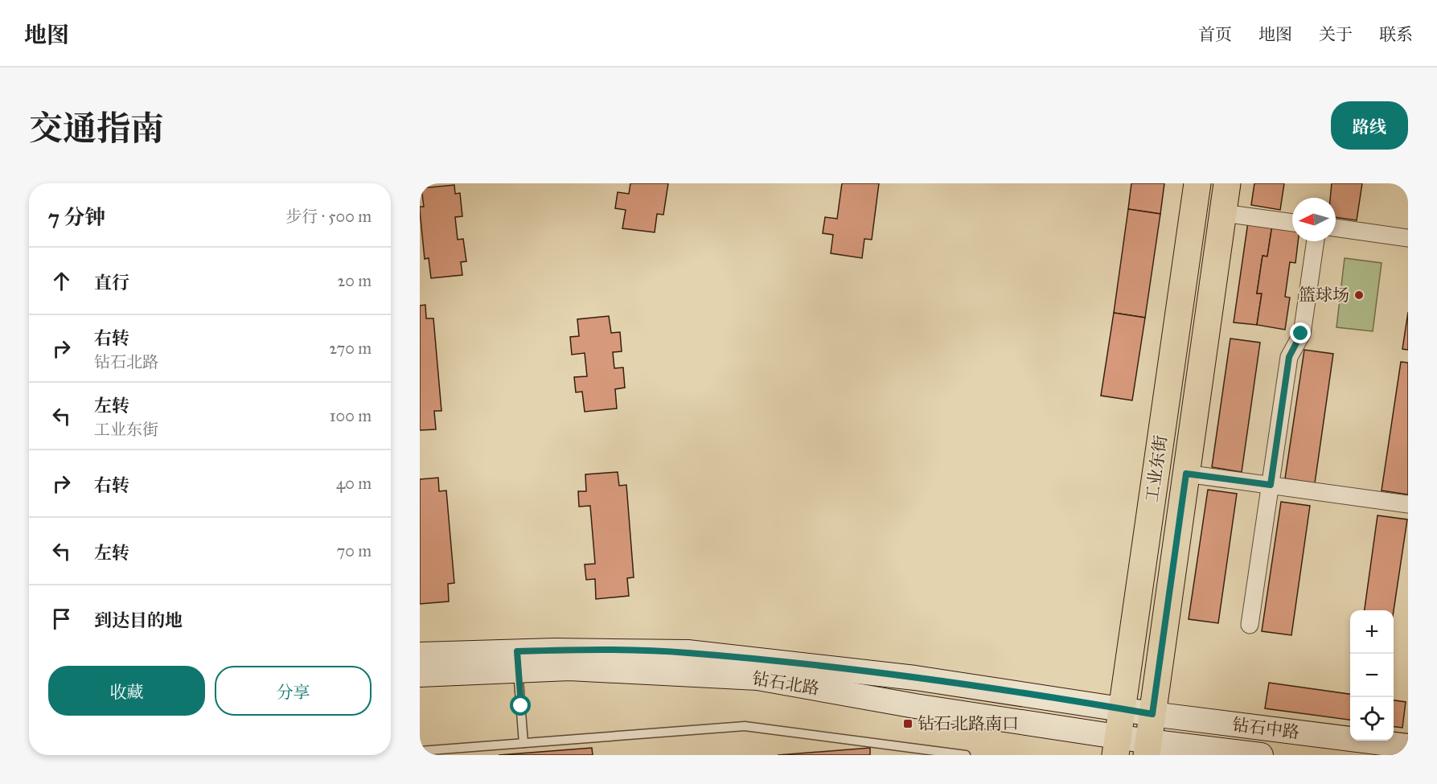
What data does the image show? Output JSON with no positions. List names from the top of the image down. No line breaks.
{"streets":{"main road":["工业东街","钻石北路","钻石中路"]},"crossings":[["工业东街","钻石北路"],["工业东街","钻石中路"],["钻石北路","钻石中路"]],"places":{"other":["篮球场"],"transit":["钻石北路南口"]},"north":"left","page":{"header":"地图","nav":["首页","地图","关于","联系"],"title":"交通指南","buttons":["路线",["收藏","分享"]],"heading":["7 分钟","步行 · 500 m"],"list":[["直行","20 m"],["右转","钻石北路","270 m"],["左转","工业东街","100 m"],["右转","40 m"],["左转","70 m"],"到达目的地"],"map_buttons":["+","−"]}}
